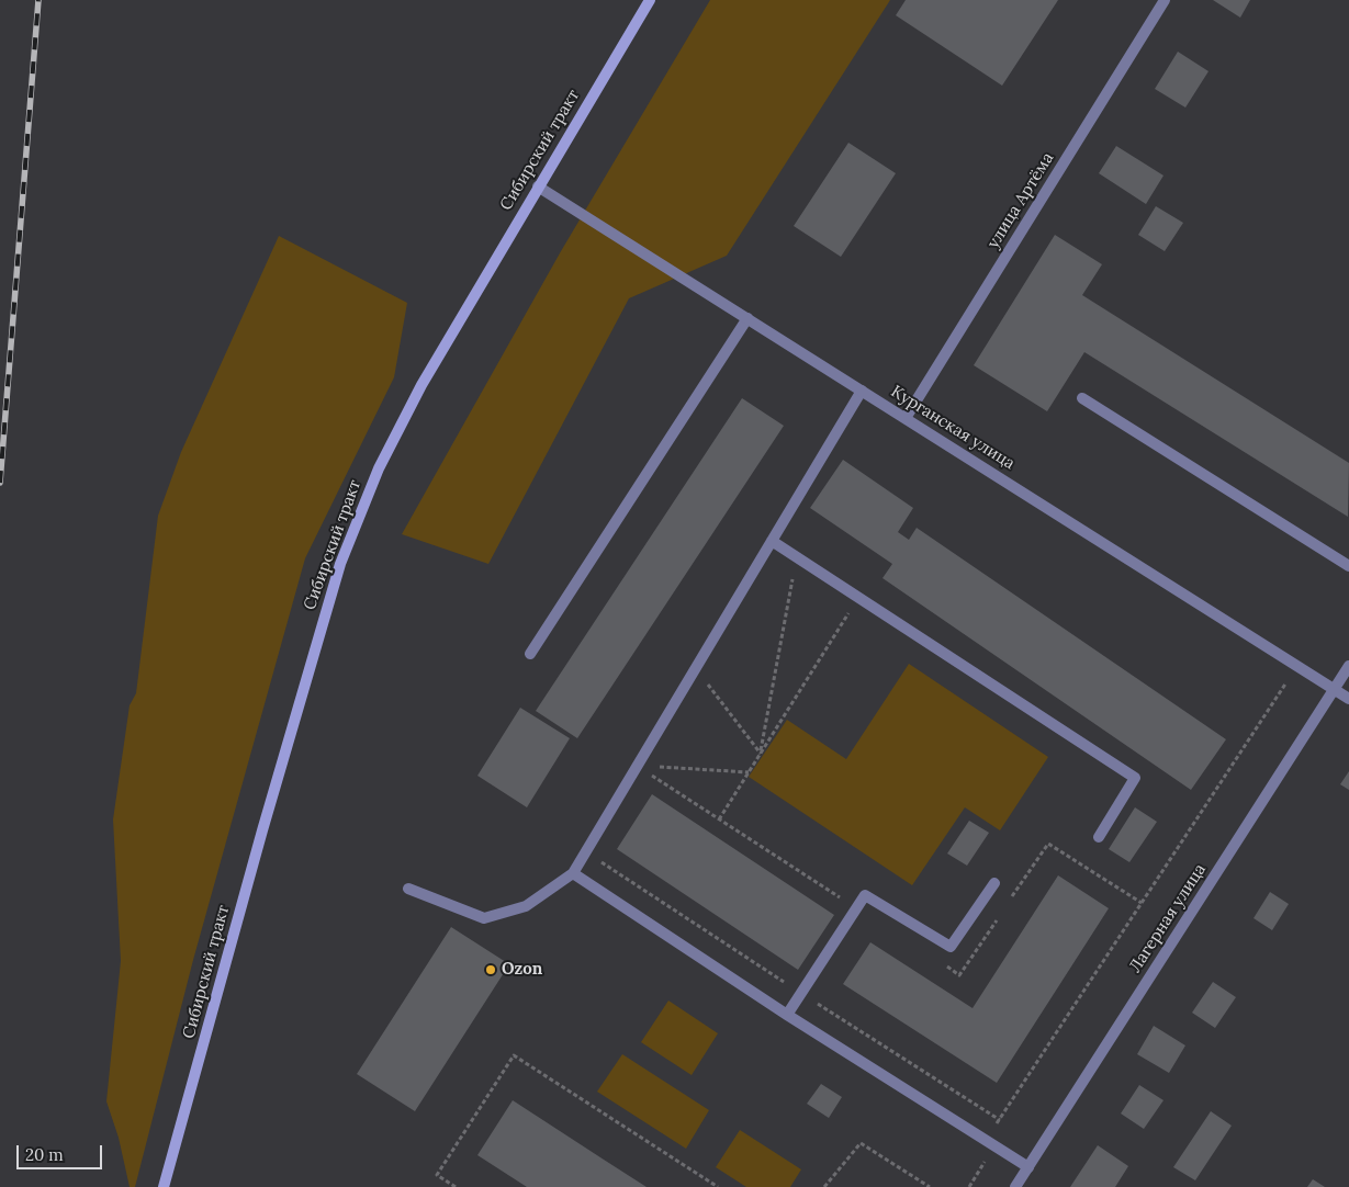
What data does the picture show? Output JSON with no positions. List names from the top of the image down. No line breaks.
{"streets":{"main road":["Сибирский тракт"],"street":["улица Артёма","Курганская улица","Лагерная улица"]},"crossings":[["Сибирский тракт","Курганская улица"],["улица Артёма","Курганская улица"],["Курганская улица","Лагерная улица"]],"places":["Ozon"],"scale_bar":"20 m"}
